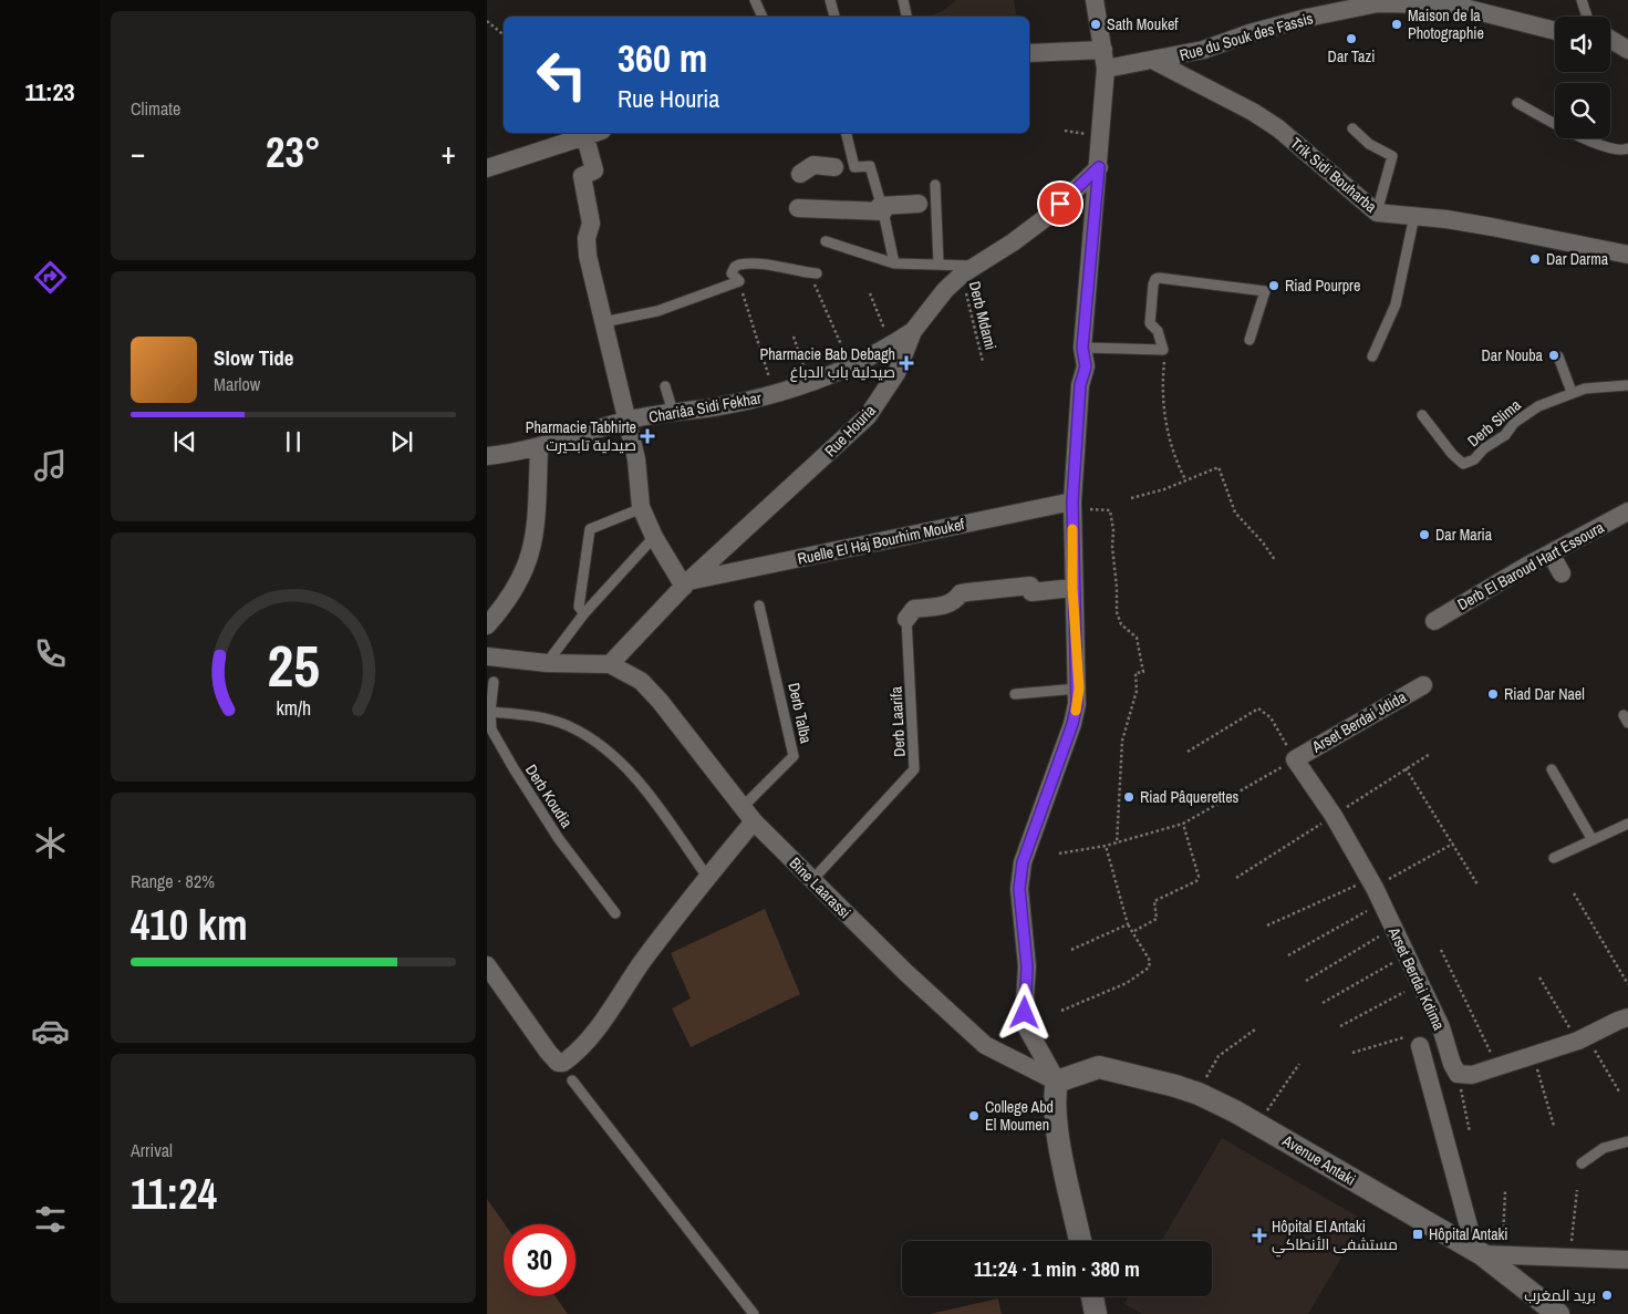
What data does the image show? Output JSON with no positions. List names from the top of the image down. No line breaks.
{"streets":{"street":["Rue du Souk des Fassis","Trik Sidi Bouharba","Chariâa Sidi Fekhar","Rue Houria","Ruelle El Haj Bourhim Moukef","Derb El Baroud Hart Essoura","Arset Berdai Jdida","Bine Laarassi","Arset Berdai Kdima","Avenue Antaki"],"lane":["Derb Slima","Derb Talba","Derb Laarifa","Derb Koudia"],"path":["Derb Mdami"]},"crossings":[["Rue du Souk des Fassis","Trik Sidi Bouharba"],["Derb Mdami","Rue Houria"],["Chariâa Sidi Fekhar","Rue Houria"],["Rue Houria","Ruelle El Haj Bourhim Moukef"],["Rue Houria","Bine Laarassi"],["Derb Talba","Bine Laarassi"],["Derb Laarifa","Bine Laarassi"],["Arset Berdai Jdida","Arset Berdai Kdima"],["Bine Laarassi","Avenue Antaki"]],"places":{"other":["Sath Moukef","Maison de la Photographie","Dar Tazi","Dar Darma","Riad Pourpre","Dar Nouba","Dar Maria","Riad Dar Nael","Riad Pâquerettes","College Abd El Moumen","بريد المغرب"],"health":["Pharmacie Bab Debagh صيدلية باب الدباغ","Pharmacie Tabhirte صيدلية تابحيرت","Hôpital El Antaki مستشفى الأنطاكي"],"transit":["Hôpital Antaki"]},"page":{"tabs":"11:23","tile":["Climate",["Range · 82%","410 km"],["Arrival","11:24"]],"turn":["360 m","Rue Houria"],"heat":["−","23°","+"],"song":["Slow Tide","Marlow"],"limit":"30","trip":"11:24 · 1 min · 380 m","gauge":["25","km/h"]}}
